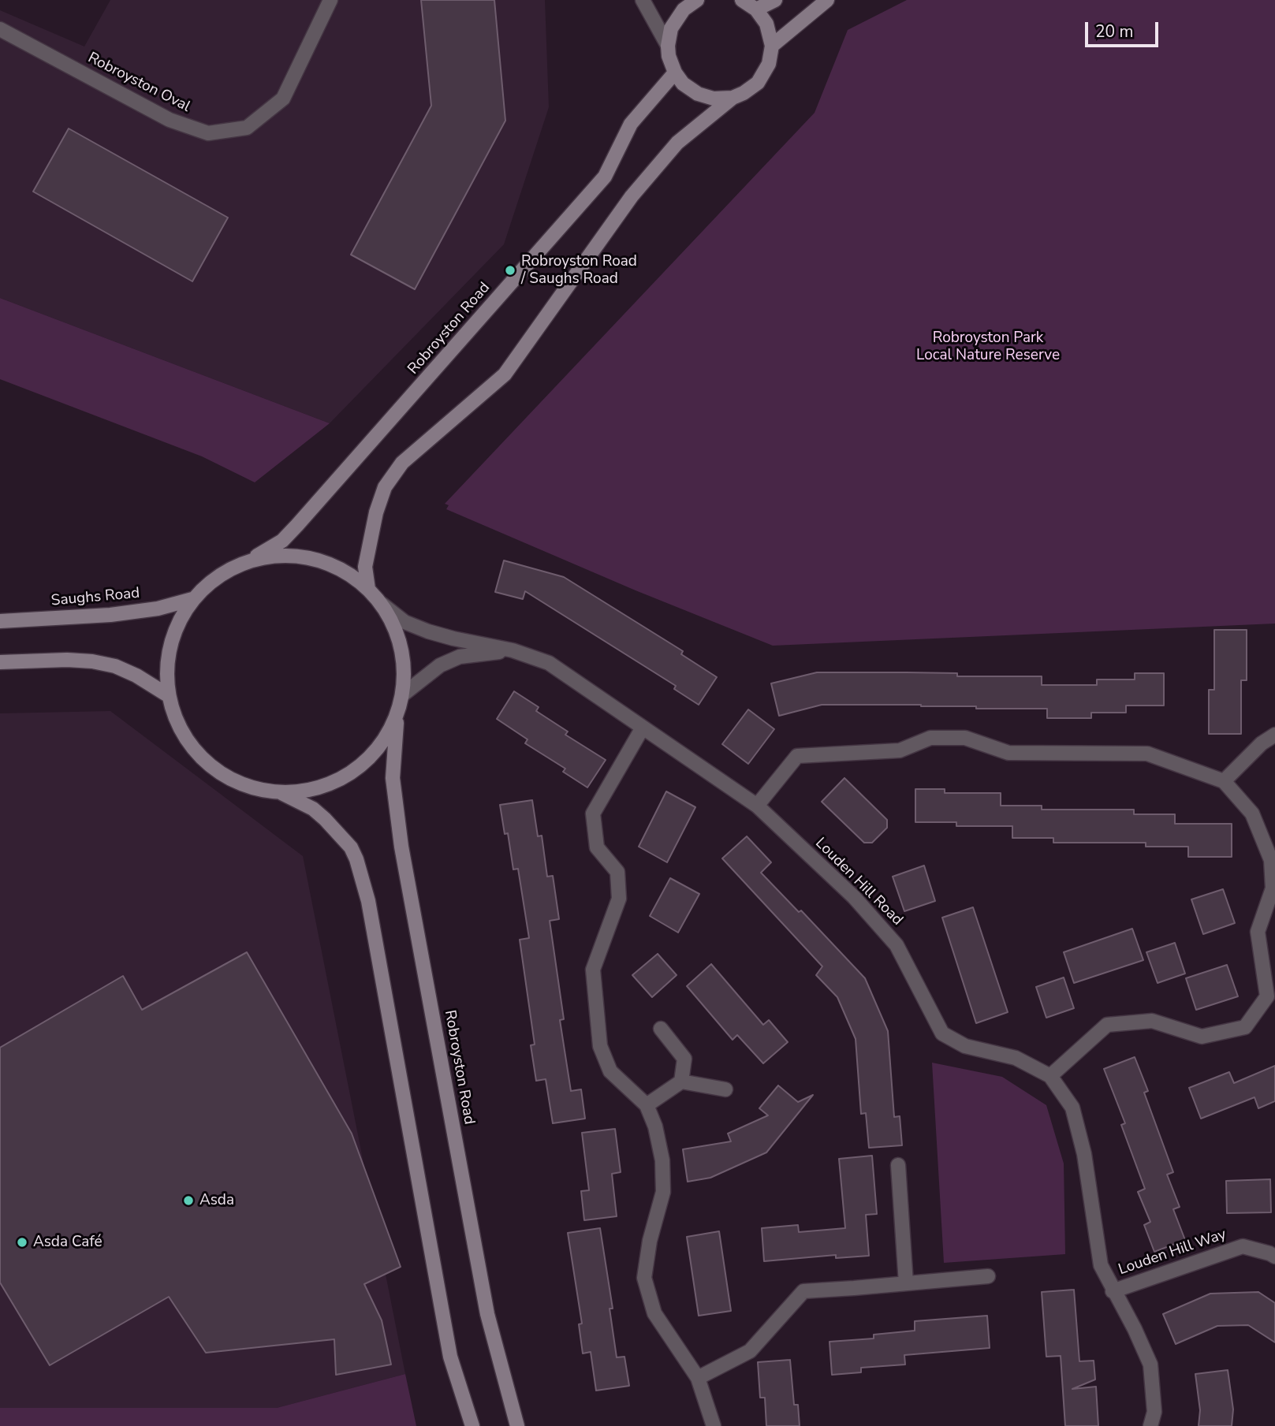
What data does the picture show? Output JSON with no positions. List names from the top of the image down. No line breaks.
{"streets":{"main road":["Robroyston Road","Saughs Road"],"street":["Robroyston Oval","Louden Hill Road","Louden Hill Way"]},"crossings":[["Louden Hill Road","Louden Hill Way"]],"parks":["Robroyston Park Local Nature Reserve"],"places":["Robroyston Road / Saughs Road","Asda","Asda Café"],"scale_bar":"20 m"}
